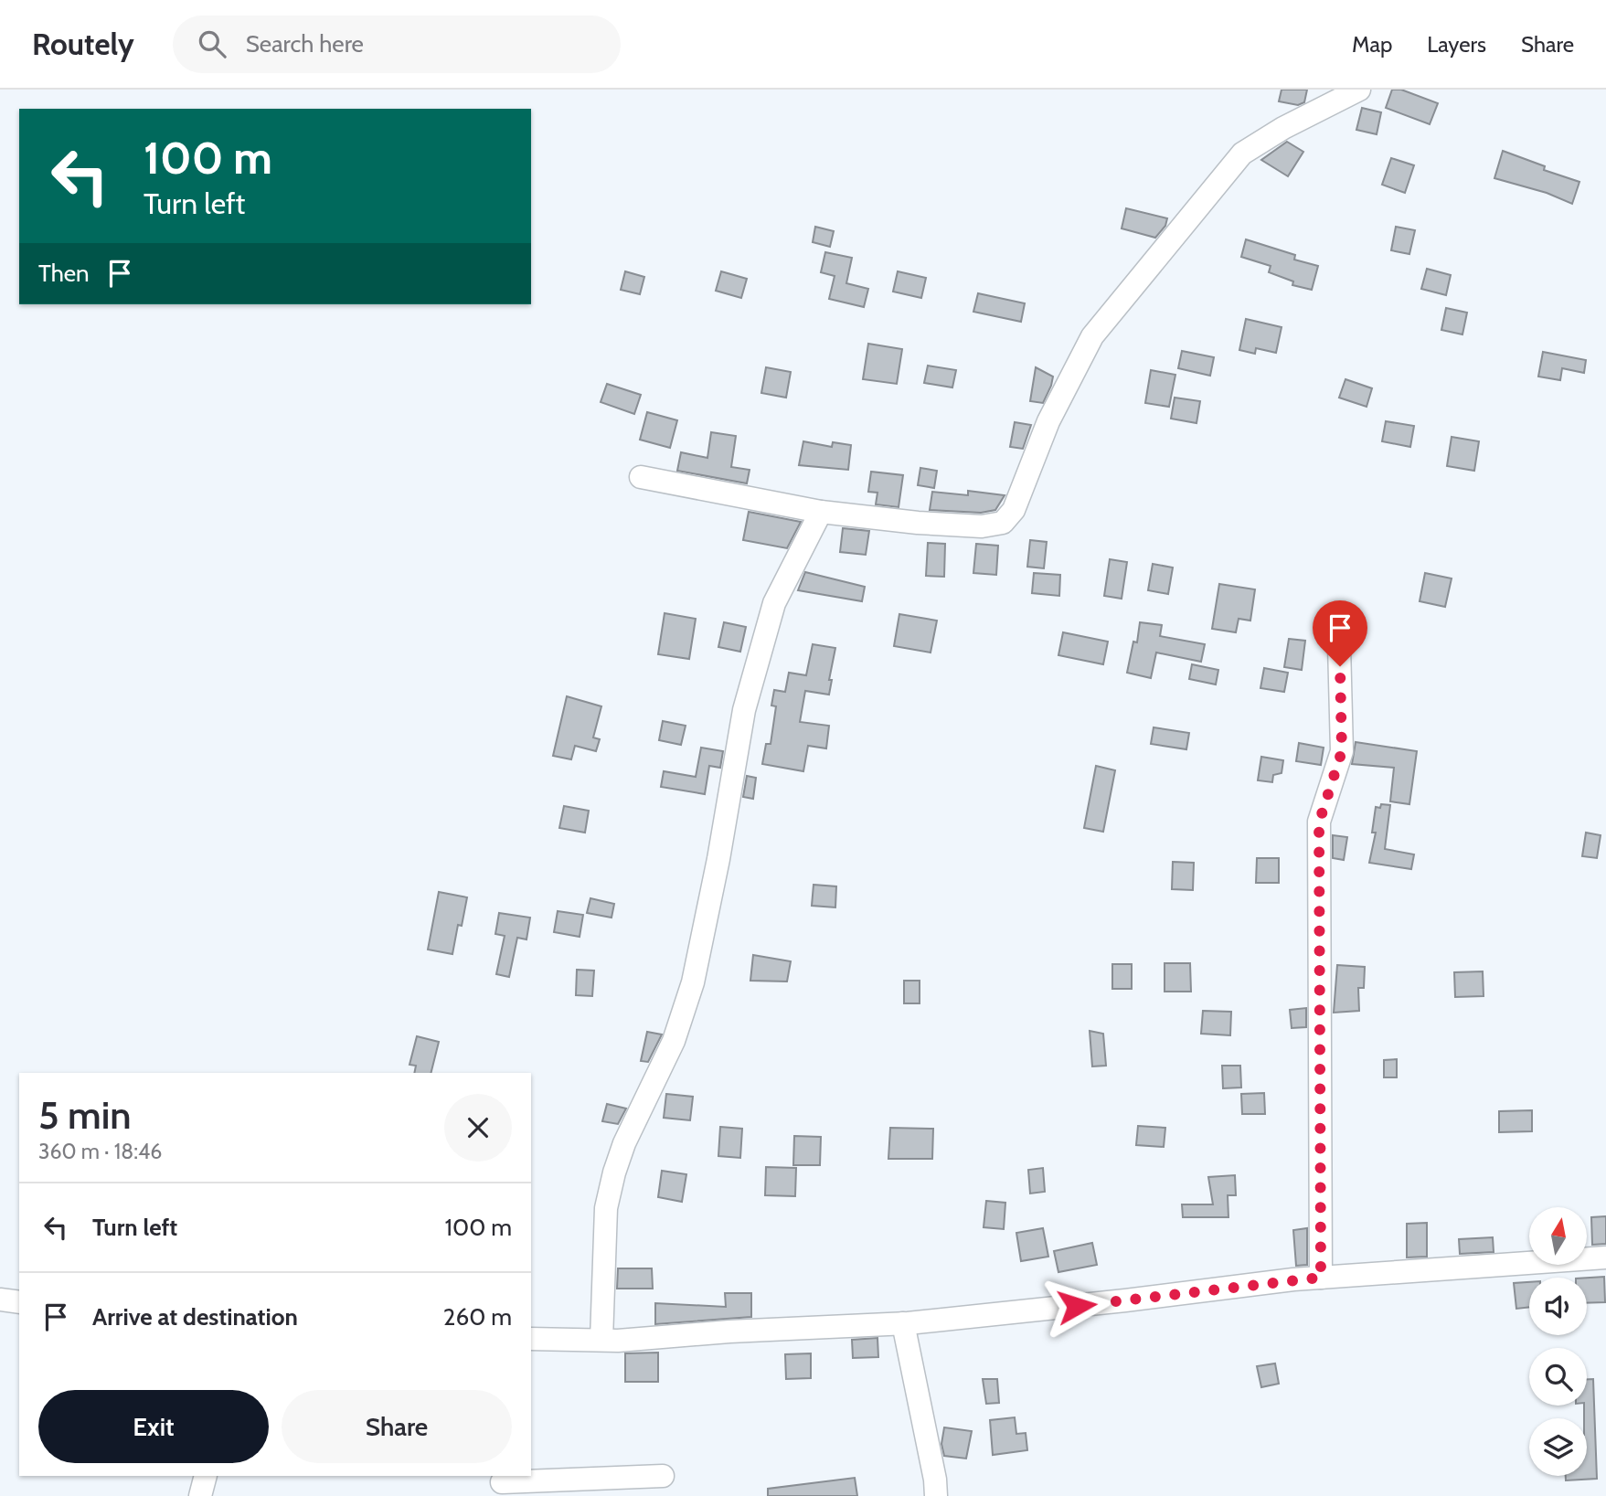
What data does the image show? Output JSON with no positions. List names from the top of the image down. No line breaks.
{"north":"top","page":{"header":"Routely","search":"Search here","nav":["Map","Layers","Share"],"turn":["100 m","Turn left"],"then":"Then","heading":["5 min","360 m · 18:46"],"list":[{"name":"Turn left","value":"100 m"},{"name":"Arrive at destination","value":"260 m"}],"buttons":["Exit","Share"]}}
